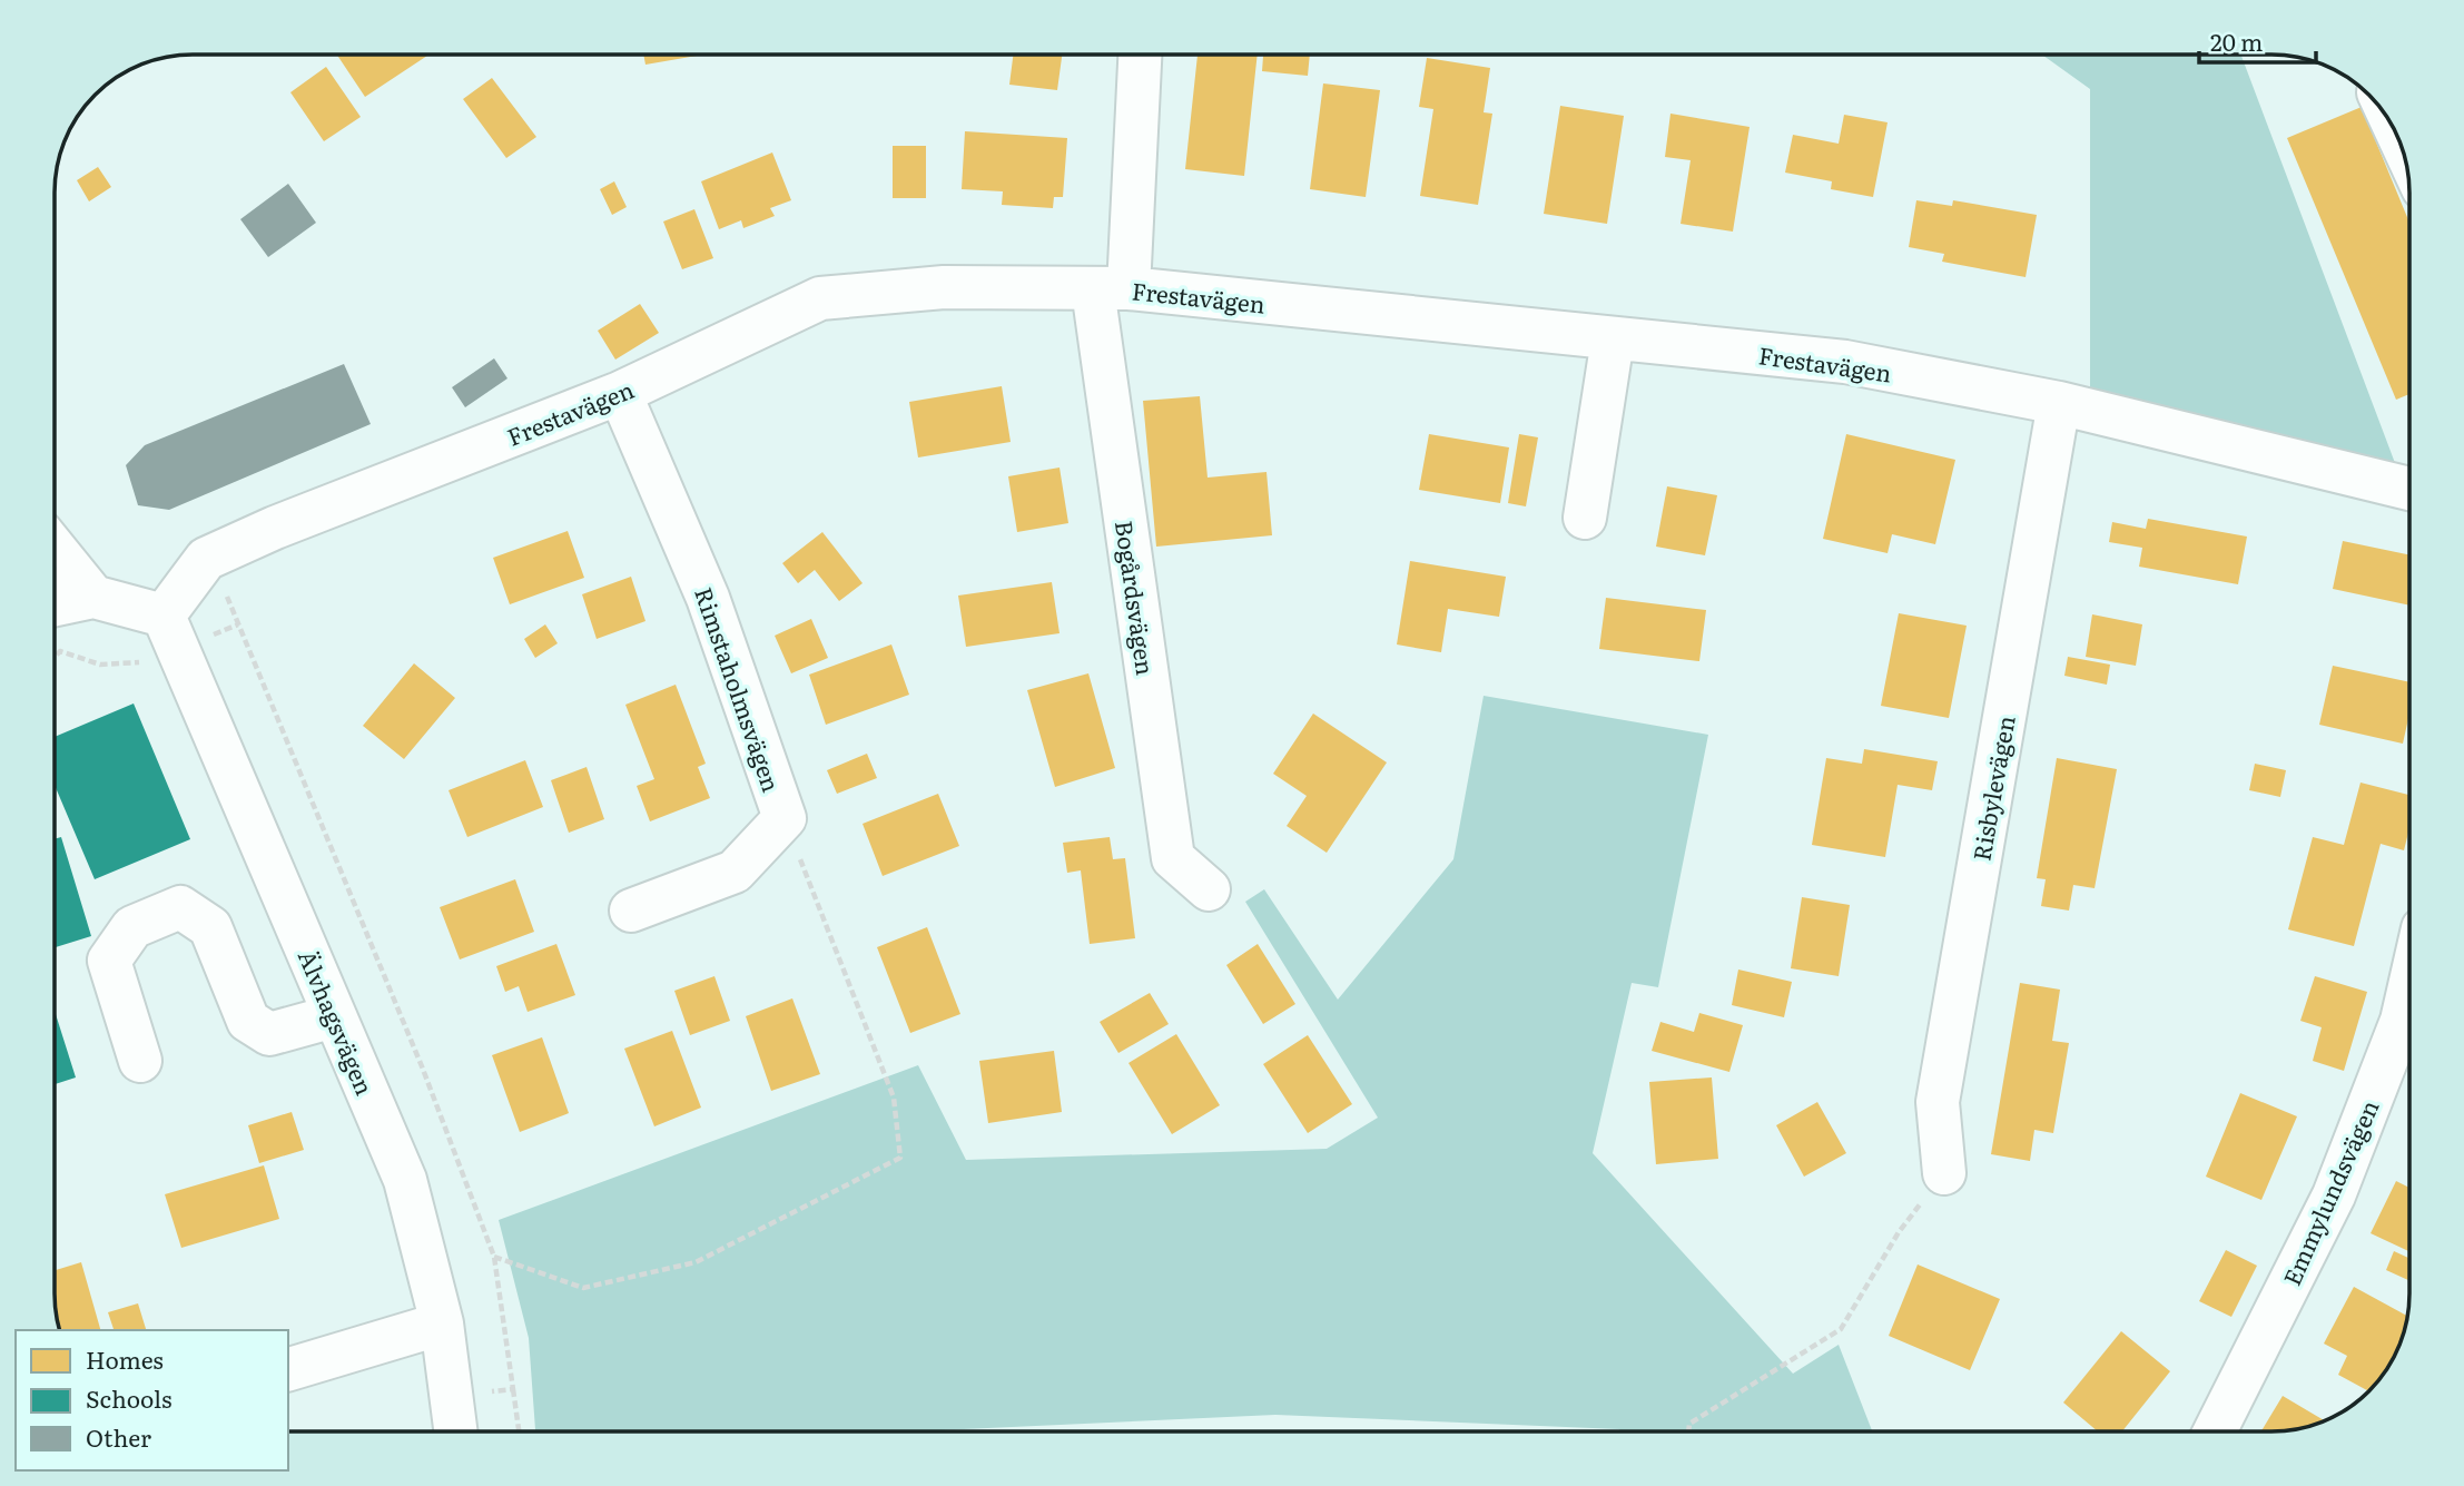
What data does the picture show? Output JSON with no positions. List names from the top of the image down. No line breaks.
{"streets":{"street":["Frestavägen","Bogårdsvägen","Rimstaholmsvägen","Risbylevägen","Älvhagsvägen","Emmylundsvägen"]},"crossings":[["Frestavägen","Bogårdsvägen"],["Frestavägen","Rimstaholmsvägen"],["Frestavägen","Risbylevägen"],["Frestavägen","Älvhagsvägen"]],"legend":["Homes","Schools","Other"],"scale_bar":"20 m"}
